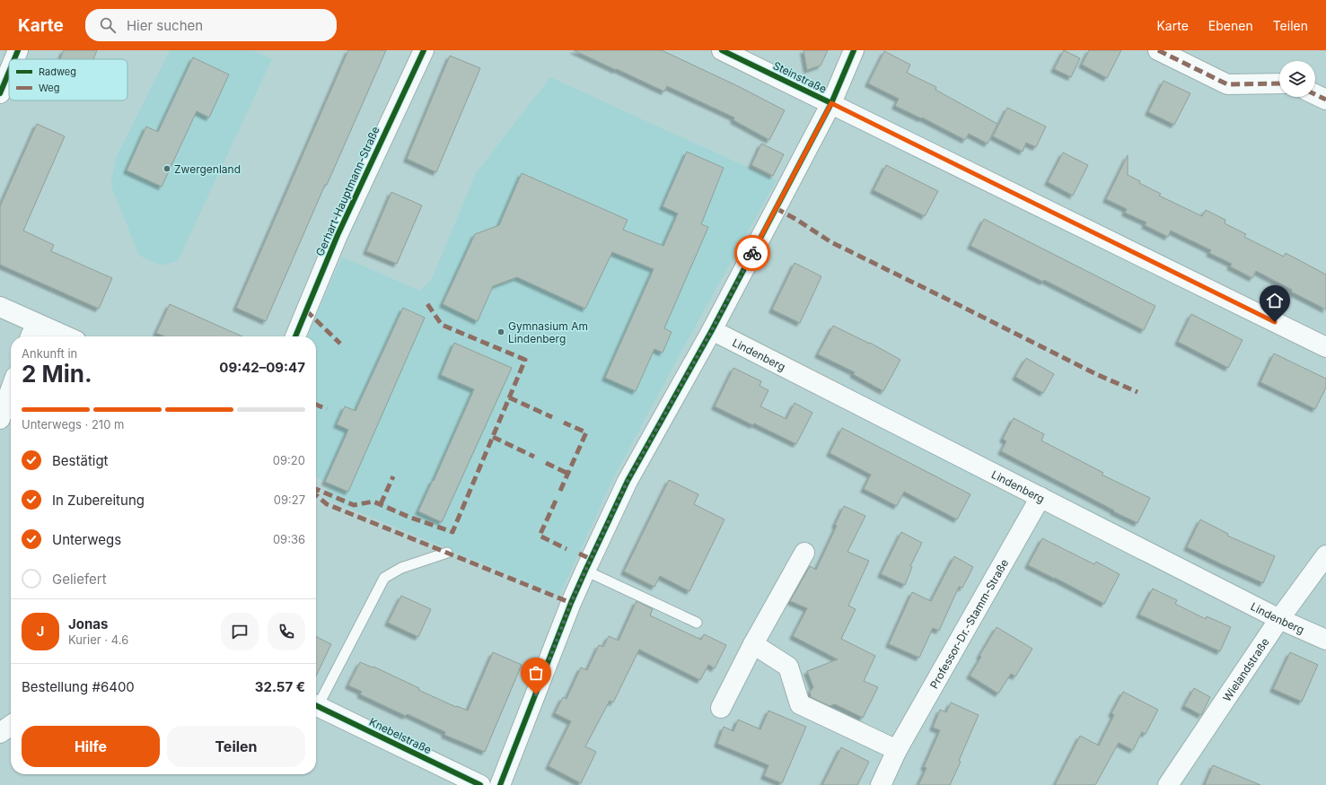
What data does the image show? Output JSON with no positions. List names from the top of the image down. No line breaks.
{"streets":{"street":["Steinstraße","Gerhart-Hauptmann-Straße","Lindenberg","Professor-Dr.-Stamm-Straße","Wielandstraße","Knebelstraße"]},"crossings":[["Lindenberg","Professor-Dr.-Stamm-Straße"],["Lindenberg","Wielandstraße"]],"places":["Zwergenland","Gymnasium Am Lindenberg"],"legend":["Radweg","Weg"],"page":{"header":"Karte","search":"Hier suchen","nav":["Karte","Ebenen","Teilen"],"heading":["2 Min.","Ankunft in","09:42–09:47"],"panel":["Jonas","Kurier · 4.6","Bestellung #6400","32.57 €"],"bar":"Unterwegs · 210 m","list":[["Bestätigt","09:20"],["In Zubereitung","09:27"],["Unterwegs","09:36"],"Geliefert"],"round":"J","buttons":["Hilfe","Teilen"]}}
